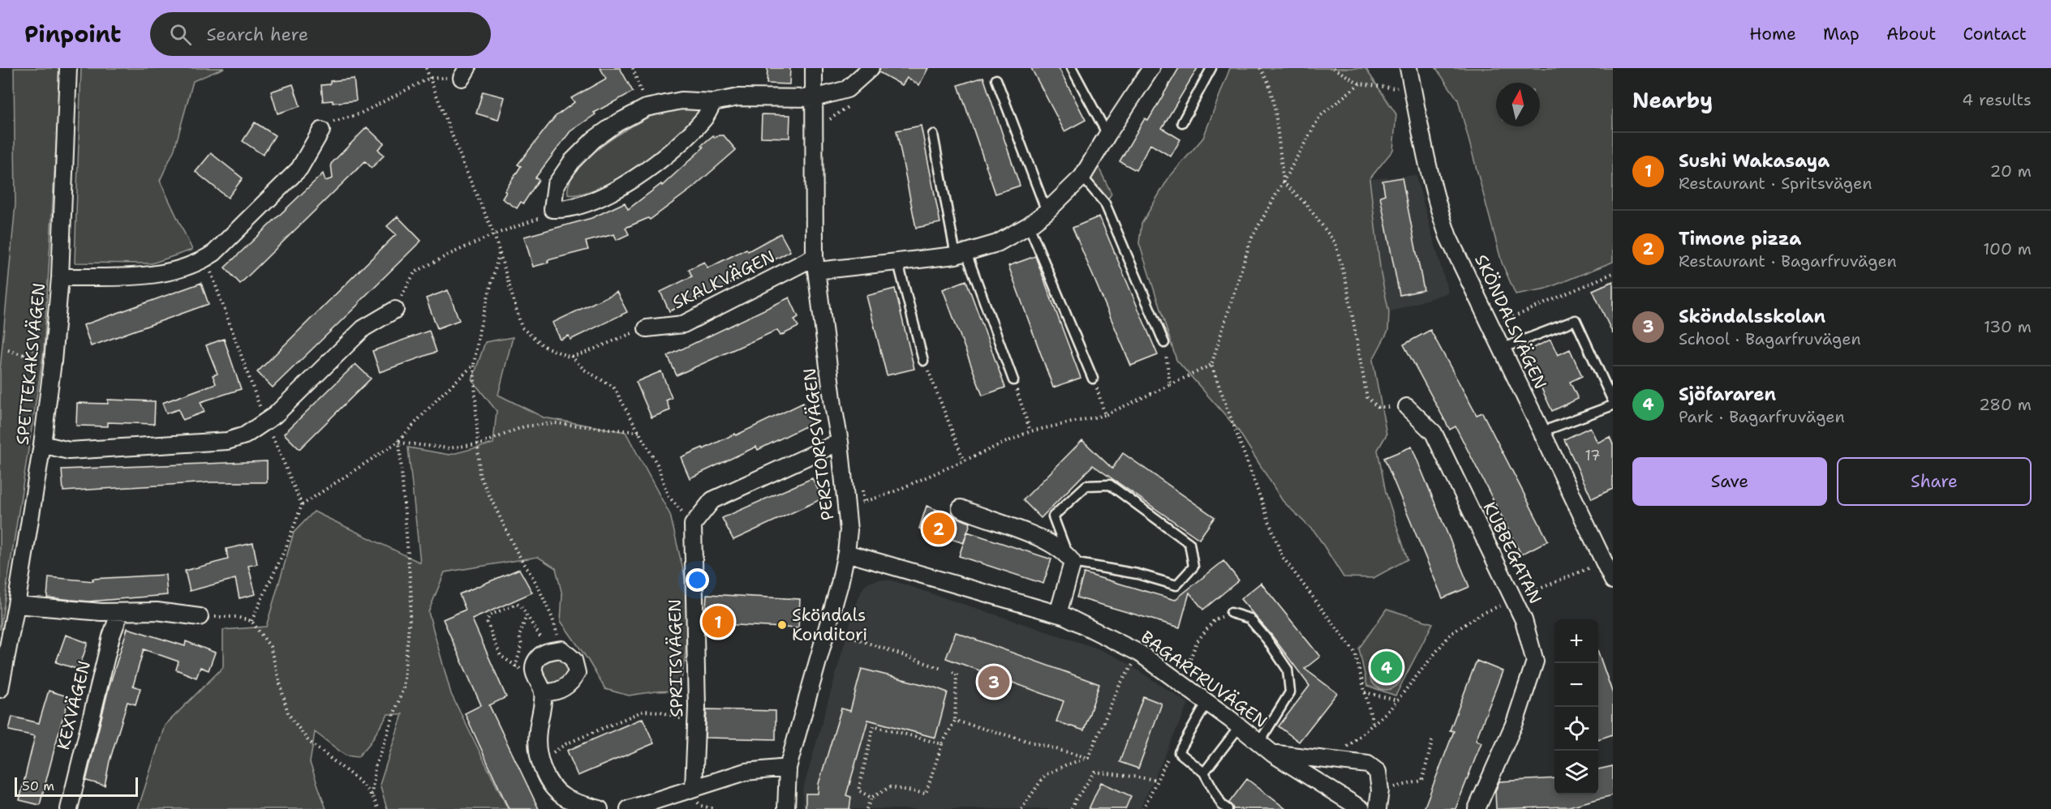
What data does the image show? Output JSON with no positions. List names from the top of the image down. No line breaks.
{"streets":{"street":["SKALKVÄGEN","SKÖNDALSVÄGEN","SPETTEKAKSVÄGEN","PERSTORPSVÄGEN","KUBBEGATAN","SPRITSVÄGEN","BAGARFRUVÄGEN","KEXVÄGEN"]},"crossings":[["SKALKVÄGEN","PERSTORPSVÄGEN"],["PERSTORPSVÄGEN","BAGARFRUVÄGEN"]],"places":["Sköndals Konditori"],"house_numbers":["17"],"scale_bar":"50 m","north":"top","page":{"header":"Pinpoint","search":"Search here","nav":["Home","Map","About","Contact"],"heading":["Nearby","4 results"],"list":[{"mark":"1","name":"Sushi Wakasaya","note":"Restaurant · Spritsvägen","value":"20 m"},{"mark":"2","name":"Timone pizza","note":"Restaurant · Bagarfruvägen","value":"100 m"},{"mark":"3","name":"Sköndalsskolan","note":"School · Bagarfruvägen","value":"130 m"},{"mark":"4","name":"Sjöfararen","note":"Park · Bagarfruvägen","value":"280 m"}],"buttons":["Save","Share"],"pins":["2","1","4","3"],"map_buttons":["+","−"],"scale":"50 m"}}
